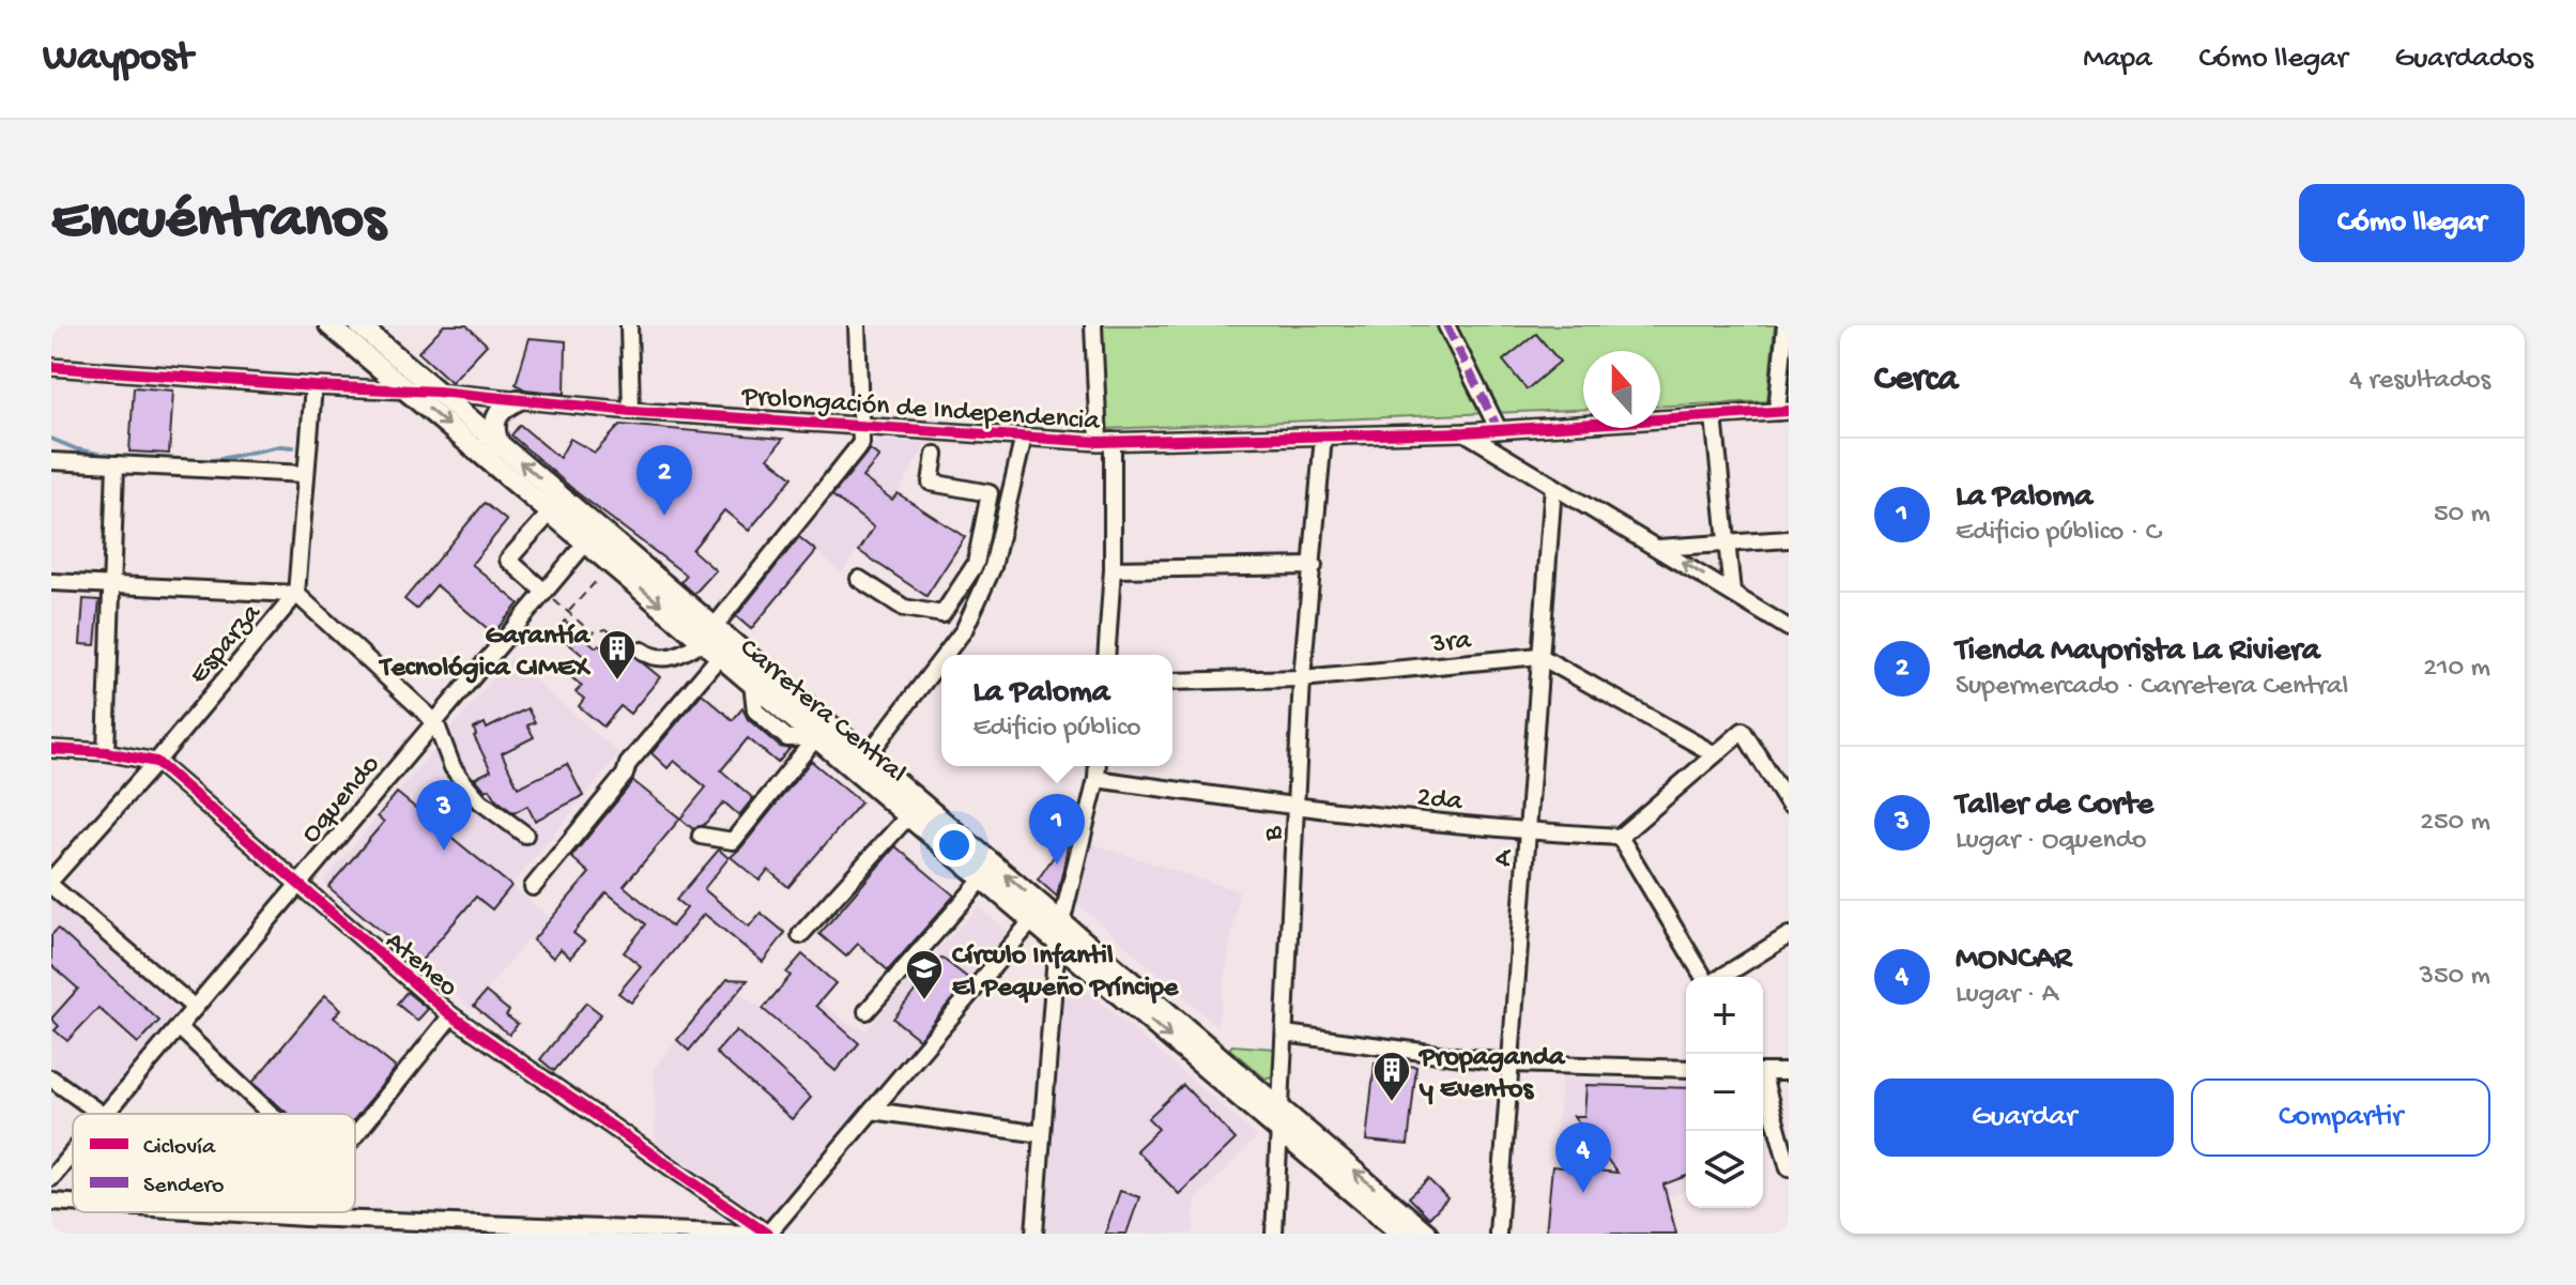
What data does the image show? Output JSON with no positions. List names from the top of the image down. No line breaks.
{"streets":{"main road":["Carretera Central"],"street":["Prolongación de Independencia","3ra","Esparza","2da","Oquendo","B","A","Ateneo"]},"crossings":[["Prolongación de Independencia","Esparza"],["Prolongación de Independencia","Carretera Central"],["Prolongación de Independencia","B"],["3ra","B"],["3ra","A"],["Esparza","Ateneo"],["Carretera Central","Oquendo"],["Carretera Central","B"],["2da","B"],["2da","A"],["Oquendo","Ateneo"]],"places":{"building":["Garantía Tecnológica CIMEX","Propaganda y Eventos"],"school or university":["Círculo Infantil El Pequeño Príncipe"]},"legend":["Ciclovía","Sendero"],"north":"top","page":{"header":"Waypost","nav":["Mapa","Cómo llegar","Guardados"],"buttons":["Cómo llegar",["Guardar","Compartir"]],"title":"Encuéntranos","heading":["Cerca","4 resultados"],"list":[{"mark":"1","name":"La Paloma","note":"Edificio público · C","value":"50 m"},{"mark":"2","name":"Tienda Mayorista La Riviera","note":"Supermercado · Carretera Central","value":"210 m"},{"mark":"3","name":"Taller de Corte","note":"Lugar · Oquendo","value":"250 m"},{"mark":"4","name":"MONCAR","note":"Lugar · A","value":"350 m"}],"pins":["2","3","1","4"],"popup":["La Paloma","Edificio público"],"map_buttons":["+","−"]}}
